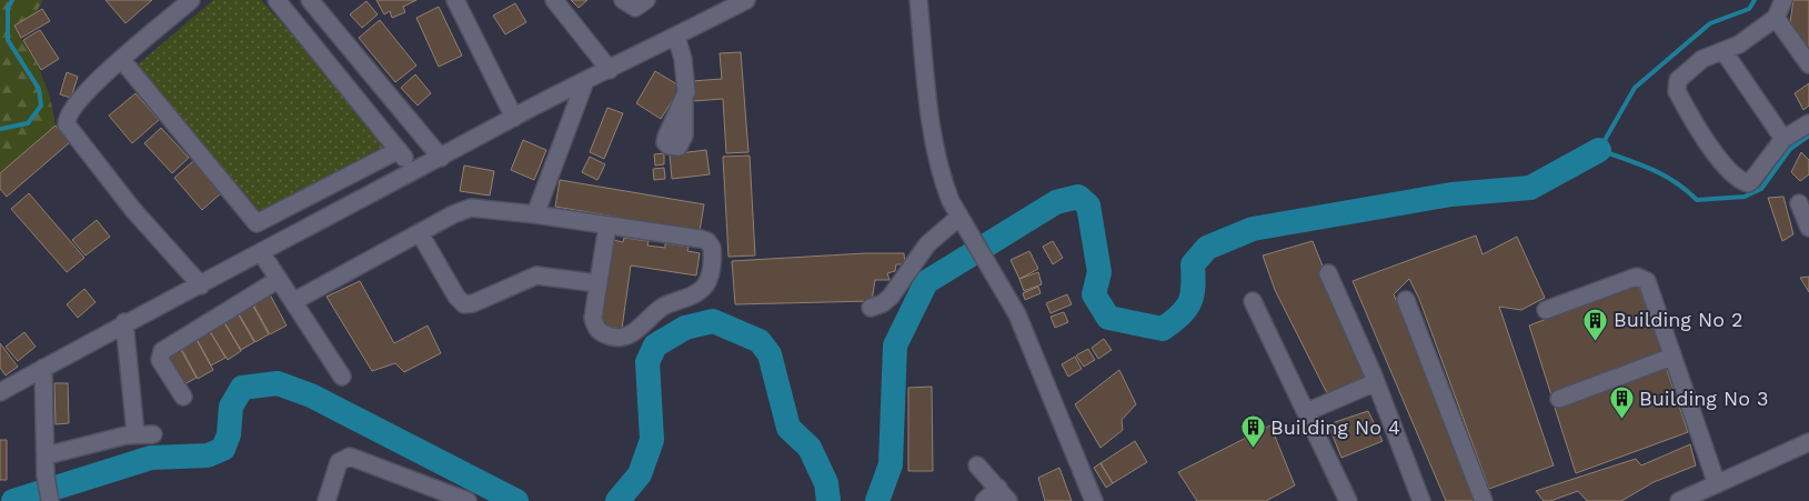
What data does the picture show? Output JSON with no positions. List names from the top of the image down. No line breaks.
{"places":{"building":["Building No 2","Building No 3","Building No 4"]}}
